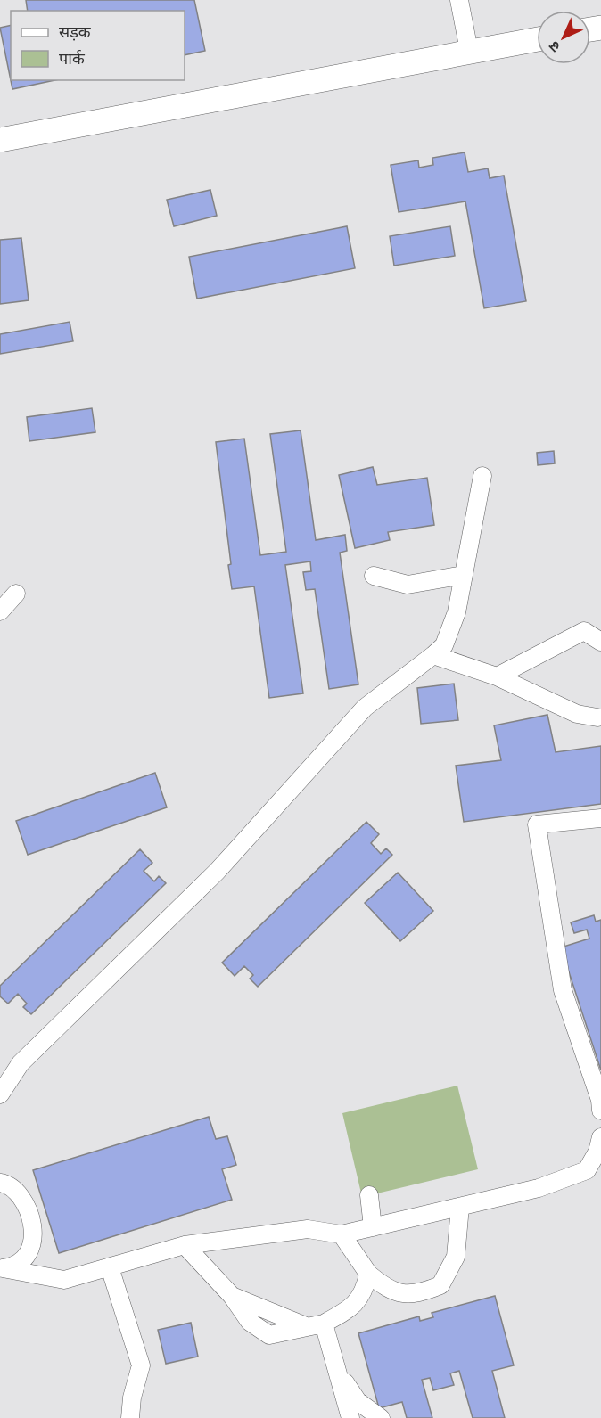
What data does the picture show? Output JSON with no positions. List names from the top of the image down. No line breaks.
{"legend":["सड़क","पार्क"],"north":"bottom left"}
